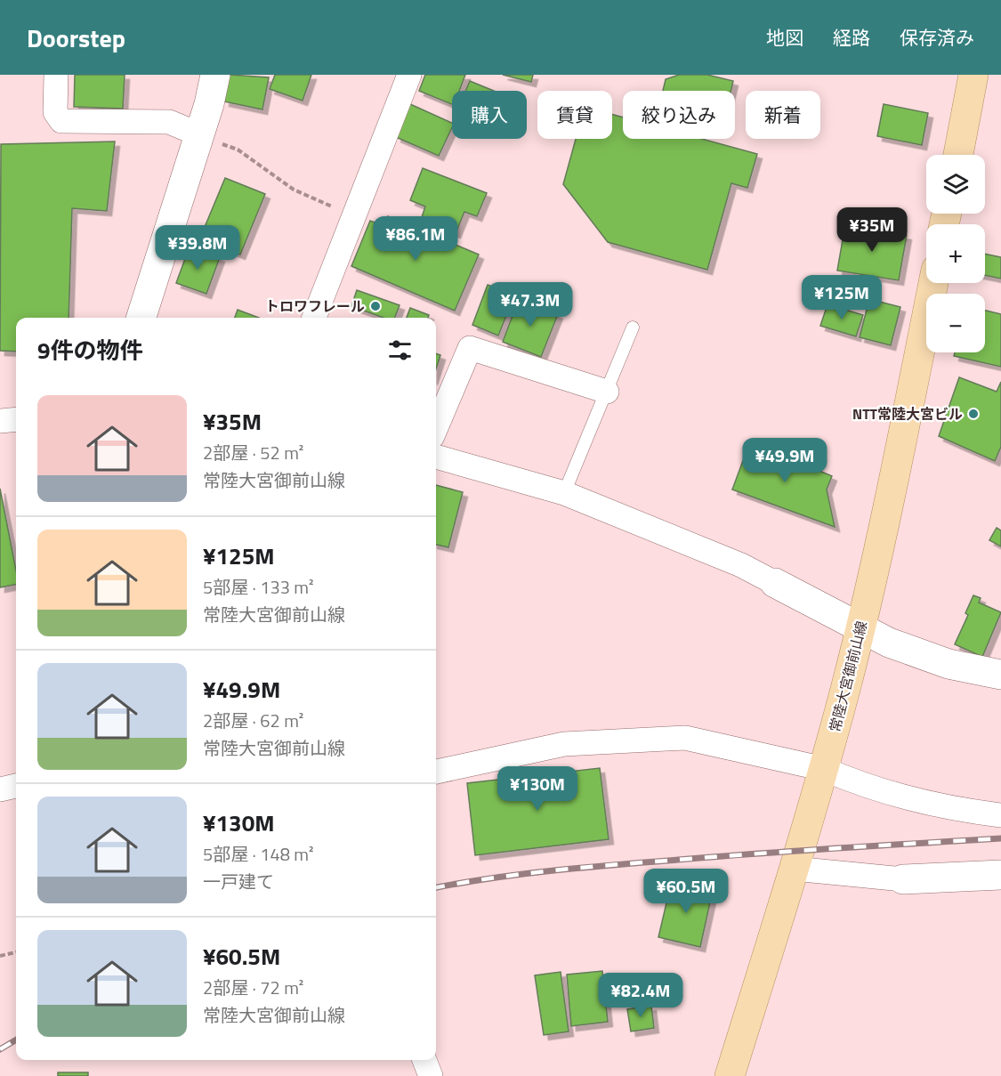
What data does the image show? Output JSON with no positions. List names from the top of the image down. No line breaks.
{"streets":{"main road":["常陸大宮御前山線"]},"places":["トロワフレール","NTT常陸大宮ビル"],"page":{"header":"Doorstep","nav":["地図","経路","保存済み"],"chip":["購入","賃貸","絞り込み","新着"],"map_buttons":["+","−"],"price":["¥35M","¥86.1M","¥39.8M","¥125M","¥47.3M","¥49.9M","¥130M","¥60.5M","¥82.4M"],"heading":"9件の物件","list":[{"name":"¥35M","note":"2部屋 · 52 m² · 常陸大宮御前山線"},{"name":"¥125M","note":"5部屋 · 133 m² · 常陸大宮御前山線"},{"name":"¥49.9M","note":"2部屋 · 62 m² · 常陸大宮御前山線"},{"name":"¥130M","note":"5部屋 · 148 m² · 一戸建て"},{"name":"¥60.5M","note":"2部屋 · 72 m² · 常陸大宮御前山線"}]}}
